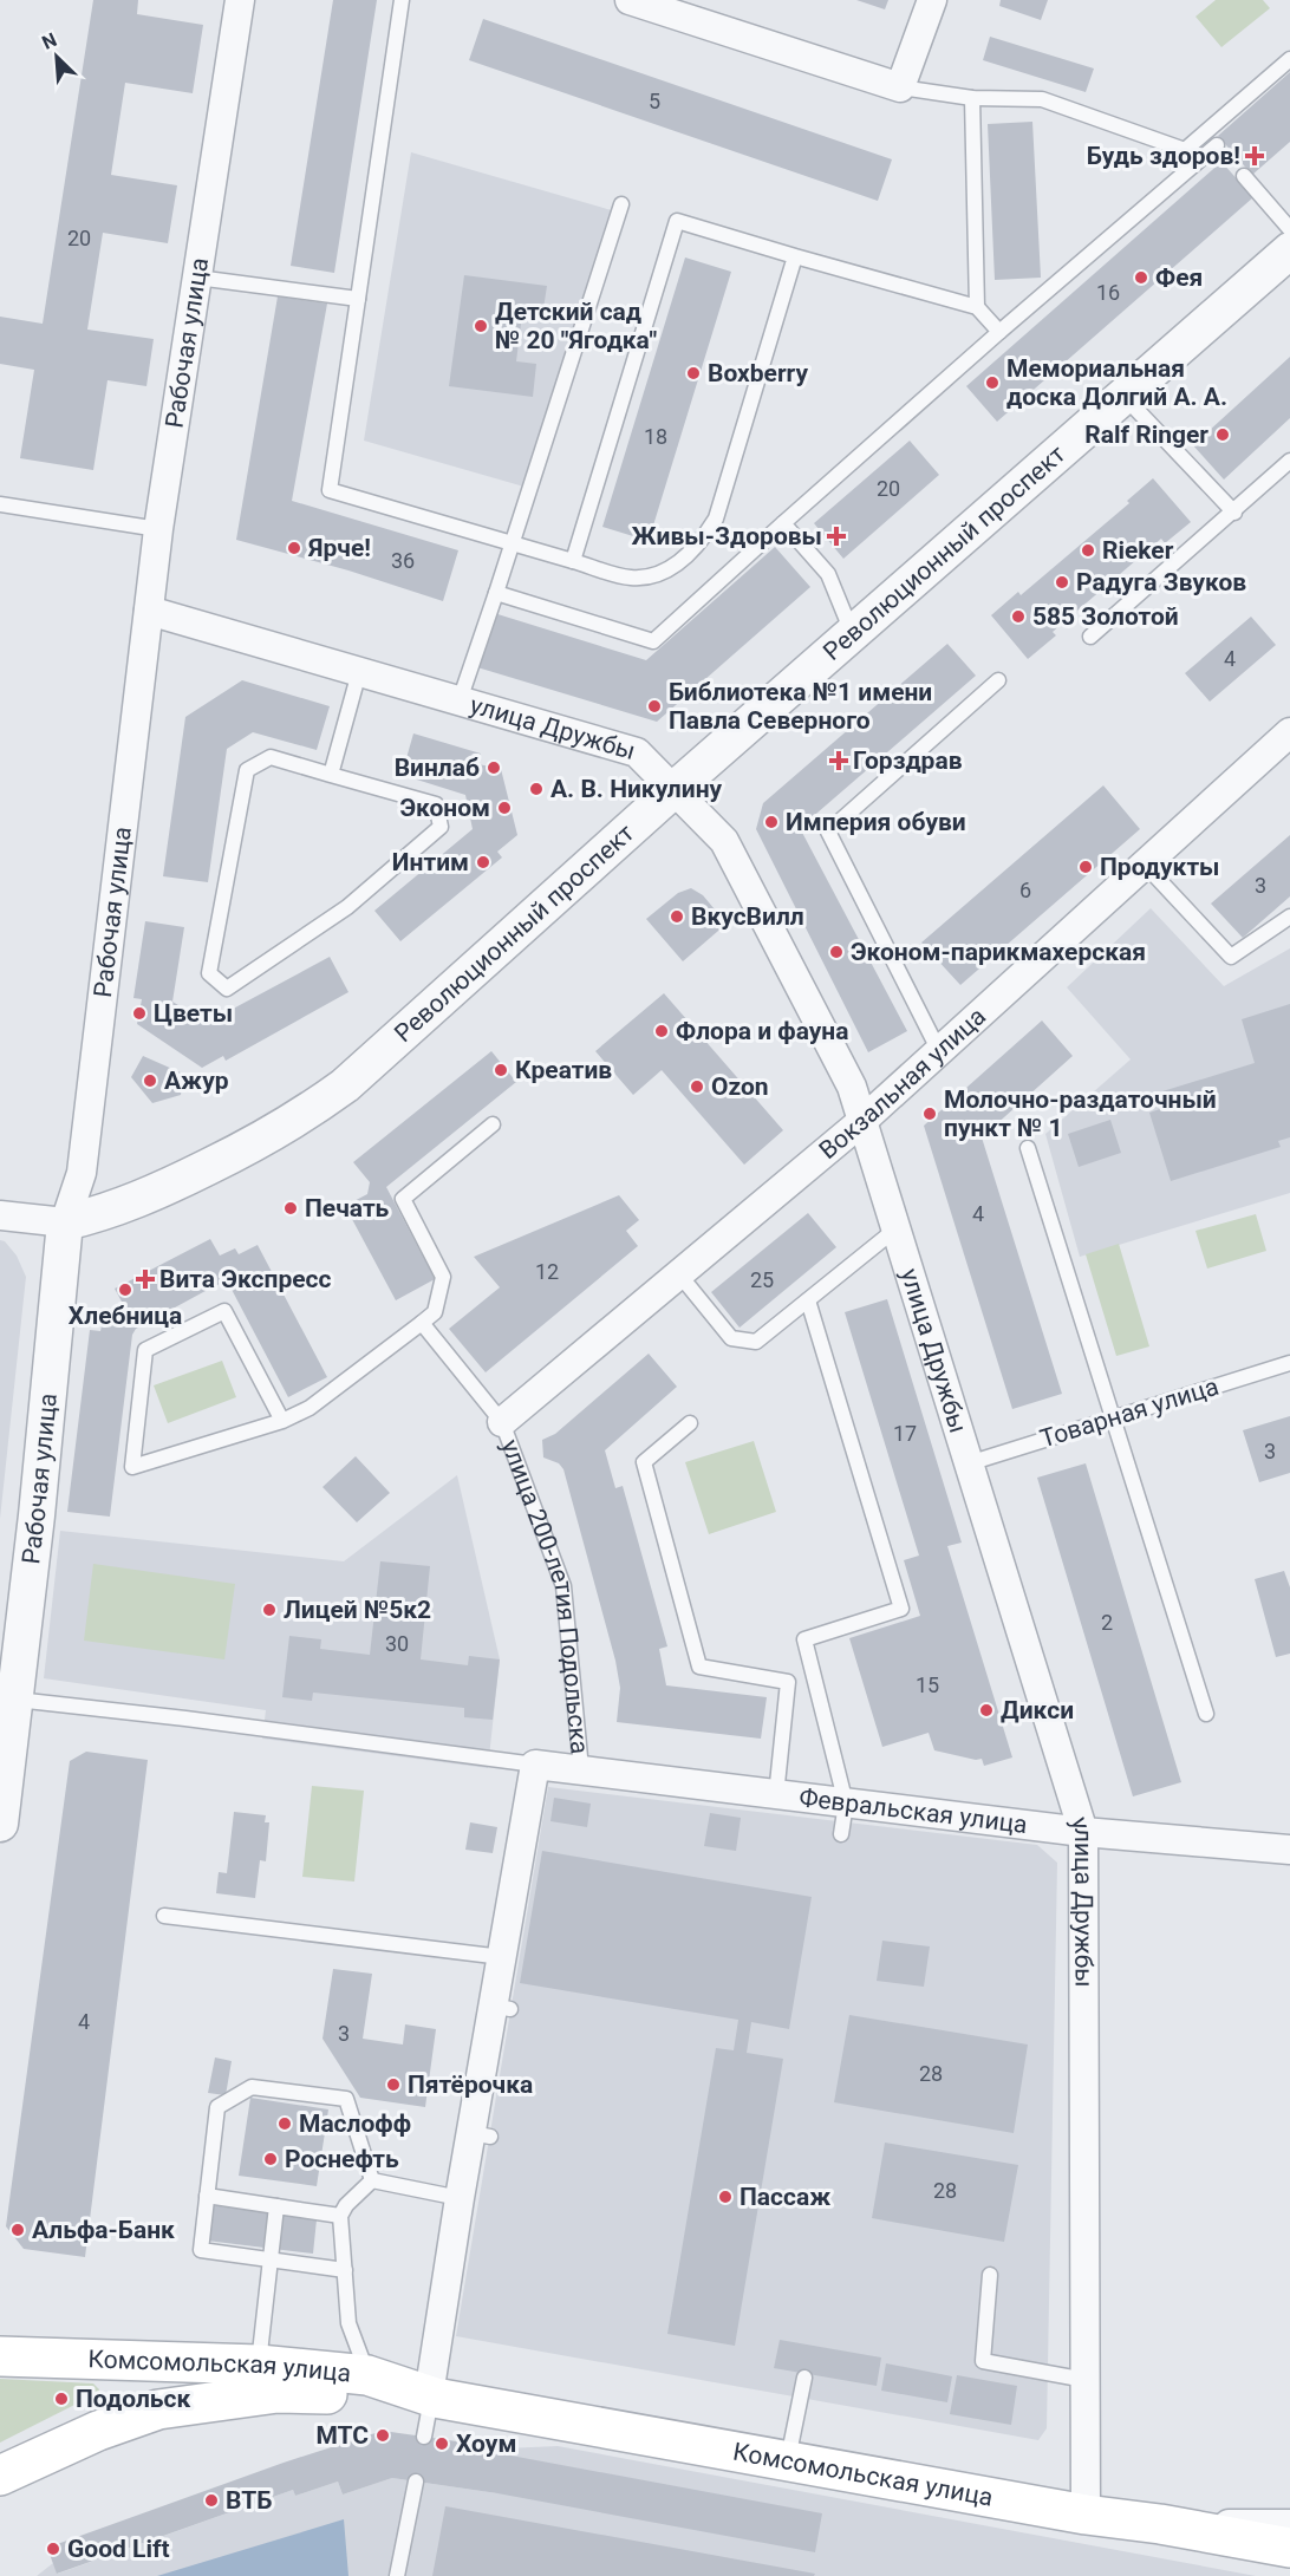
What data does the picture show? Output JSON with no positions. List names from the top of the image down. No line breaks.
{"streets":{"main road":["Комсомольская улица"],"street":["Рабочая улица","Революционный проспект","улица Дружбы","Вокзальная улица","улица 200-летия Подольска","Февральская улица"],"lane":["Товарная улица"]},"crossings":[["Рабочая улица","Революционный проспект"],["Рабочая улица","улица Дружбы"],["Революционный проспект","улица Дружбы"],["улица Дружбы","Вокзальная улица"],["улица Дружбы","Товарная улица"],["улица Дружбы","Февральская улица"],["улица Дружбы","Комсомольская улица"],["Вокзальная улица","улица 200-летия Подольска"],["улица 200-летия Подольска","Февральская улица"],["улица 200-летия Подольска","Комсомольская улица"]],"places":{"health":["Будь здоров!","Живы-Здоровы","Горздрав","Вита Экспресс"],"other":["Фея","Детский сад № 20 \"Ягодка\"","Boxberry","Мемориальная доска Долгий А. А.","Ralf Ringer","Ярче!","Rieker","Радуга Звуков","585 Золотой","Библиотека №1 имени Павла Северного","Винлаб","А. В. Никулину","Эконом","Империя обуви","Интим","Продукты","ВкусВилл","Эконом-парикмахерская","Цветы","Флора и фауна","Креатив","Ажур","Ozon","Молочно-раздаточный пункт № 1","Печать","Хлебница","Лицей №5к2","Дикси","Пятёрочка","Маслофф","Роснефть","Пассаж","Альфа-Банк","Подольск","МТС","Хоум","ВТБ","Good Lift"]},"house_numbers":["5","20","16","18","20","36","4","3","6","4","12","25","17","3","2","30","15","4","3","28","28"],"north":"top left"}
